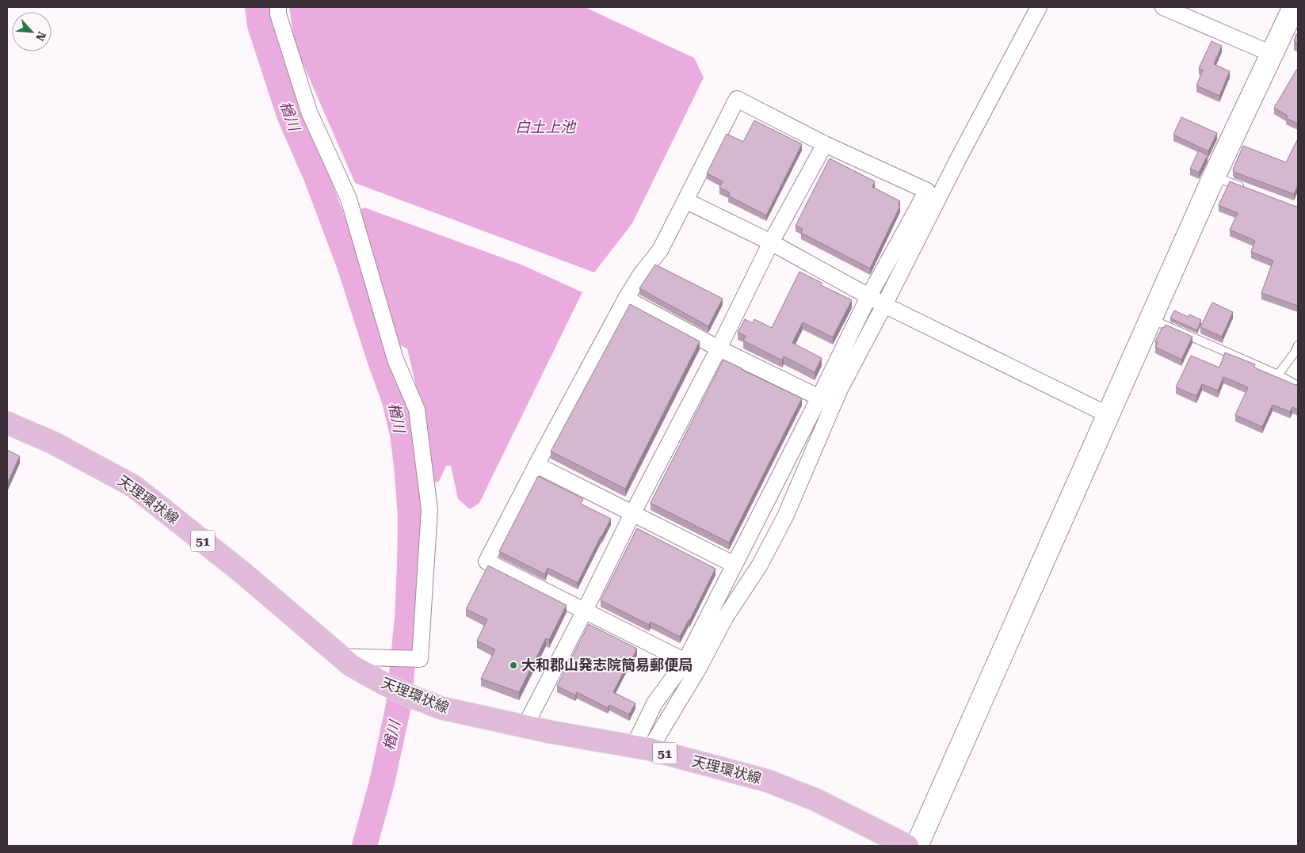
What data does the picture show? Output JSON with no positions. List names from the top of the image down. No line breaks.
{"streets":{"main road":["天理環状線","51"]},"water":["楢川","白土上池"],"places":["大和郡山発志院簡易郵便局"],"north":"bottom right"}
